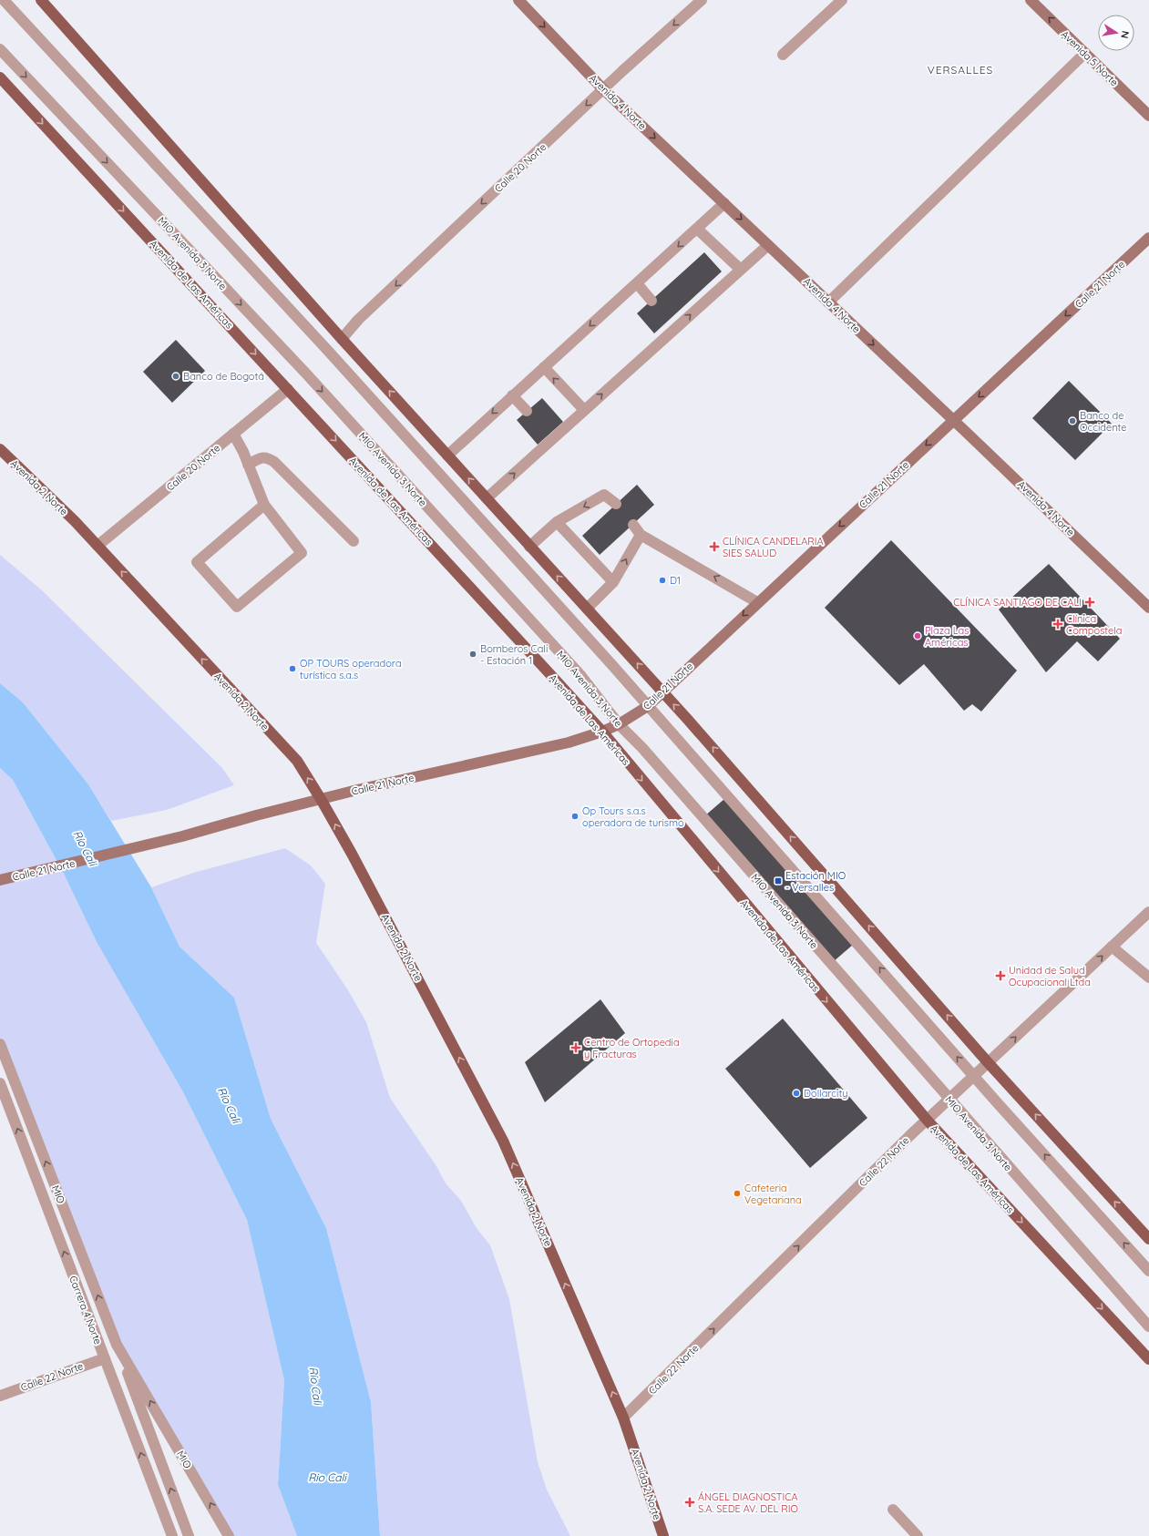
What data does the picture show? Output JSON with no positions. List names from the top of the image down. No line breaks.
{"streets":{"main road":["Avenida 5 Norte","Avenida 4 Norte","Avenida de Las Américas","Calle 21 Norte","Avenida 2 Norte"],"street":["Calle 20 Norte","MIO Avenida 3 Norte","Calle 22 Norte","MIO","Carrera 4 Norte"]},"crossings":[["Avenida 4 Norte","Calle 20 Norte"],["Avenida 4 Norte","Calle 21 Norte"],["Calle 20 Norte","Avenida de Las Américas"],["Calle 20 Norte","Avenida 2 Norte"],["MIO Avenida 3 Norte","Calle 21 Norte"],["MIO Avenida 3 Norte","Calle 22 Norte"],["Avenida de Las Américas","Calle 21 Norte"],["Avenida de Las Américas","Calle 22 Norte"],["Calle 21 Norte","Avenida 2 Norte"],["Avenida 2 Norte","Calle 22 Norte"],["Calle 22 Norte","Carrera 4 Norte"]],"one_way":["Avenida 5 Norte","Avenida 4 Norte","Calle 20 Norte","Calle 21 Norte","Avenida 2 Norte","Calle 22 Norte","MIO","Carrera 4 Norte"],"districts":["VERSALLES"],"water":["Río Cali","Rio Cali"],"places":{"other":["Banco de Bogotá","Banco de Occidente","D1","Plaza Las Américas","Bomberos Cali - Estación 1","OP TOURS operadora turística s.a.s","Op Tours s.a.s operadora de turismo","Dollarcity","Cafeteria Vegetariana"],"health":["CLÍNICA CANDELARIA SIES SALUD","CLÍNICA SANTIAGO DE CALI","Clínica Compostela","Unidad de Salud Ocupacional Ltda","Centro de Ortopedia y Fracturas","ÁNGEL DIAGNOSTICA S.A. SEDE AV. DEL RIO"],"transit":["Estación MIO - Versalles"]},"north":"right"}
